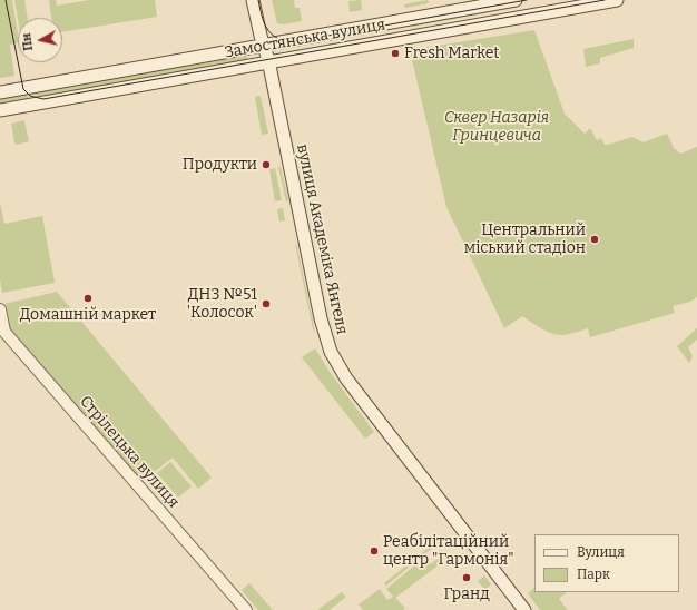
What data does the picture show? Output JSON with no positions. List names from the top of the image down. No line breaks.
{"streets":{"main road":["Замостянська вулиця","вулиця Академіка Янгеля"],"street":["Стрілецька вулиця"]},"crossings":[["Замостянська вулиця","вулиця Академіка Янгеля"]],"parks":["Сквер Назарія Гринцевича"],"places":["Fresh Market","Продукти","Центральний міський стадіон","Домашній маркет","ДНЗ №51 'Колосок'","Реабілітаційний центр \"Гармонія\"","Гранд"],"legend":["Вулиця","Парк"],"north":"left"}
